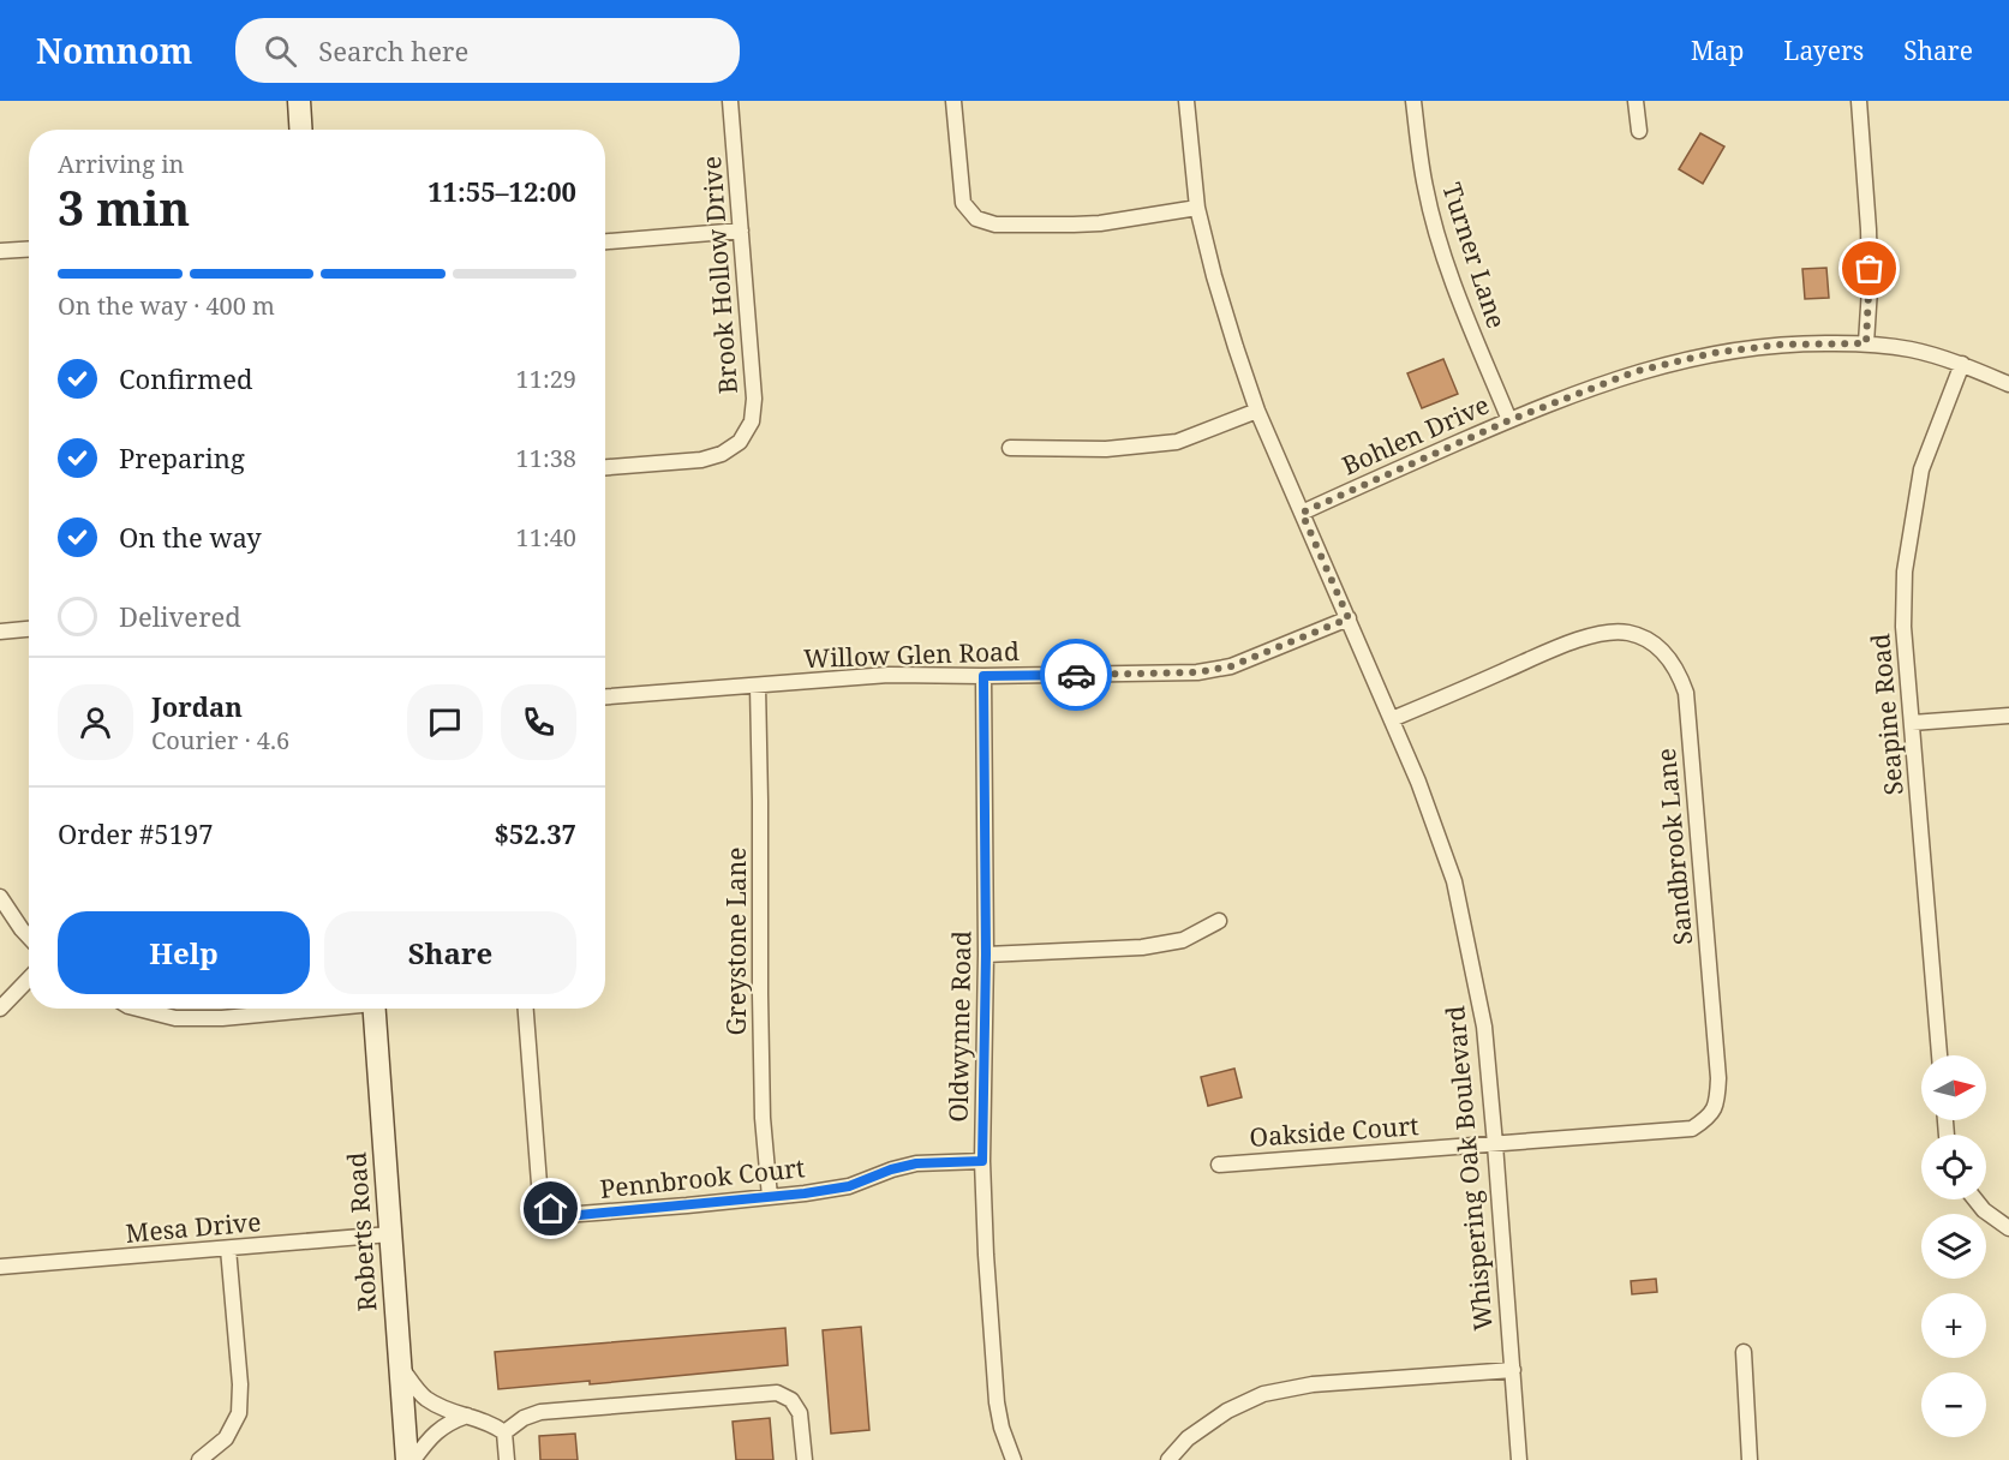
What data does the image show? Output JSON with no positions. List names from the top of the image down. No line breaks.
{"streets":{"main road":["Roberts Road"],"street":["Turner Lane","Brook Hollow Drive","Bohlen Drive","Willow Glen Road","Seapine Road","Sandbrook Lane","Greystone Lane","Oldwynne Road","Oakside Court","Whispering Oak Boulevard","Pennbrook Court","Mesa Drive"]},"crossings":[["Turner Lane","Bohlen Drive"],["Bohlen Drive","Seapine Road"],["Bohlen Drive","Whispering Oak Boulevard"],["Willow Glen Road","Greystone Lane"],["Willow Glen Road","Oldwynne Road"],["Willow Glen Road","Whispering Oak Boulevard"],["Sandbrook Lane","Oakside Court"],["Sandbrook Lane","Whispering Oak Boulevard"],["Greystone Lane","Pennbrook Court"],["Oldwynne Road","Pennbrook Court"],["Oakside Court","Whispering Oak Boulevard"],["Mesa Drive","Roberts Road"]],"north":"right","page":{"header":"Nomnom","search":"Search here","nav":["Map","Layers","Share"],"heading":["3 min","Arriving in","11:55–12:00"],"panel":["Jordan","Courier · 4.6","Order #5197","$52.37"],"bar":"On the way · 400 m","list":[["Confirmed","11:29"],["Preparing","11:38"],["On the way","11:40"],"Delivered"],"buttons":["Help","Share"],"map_buttons":["+","−"]}}
